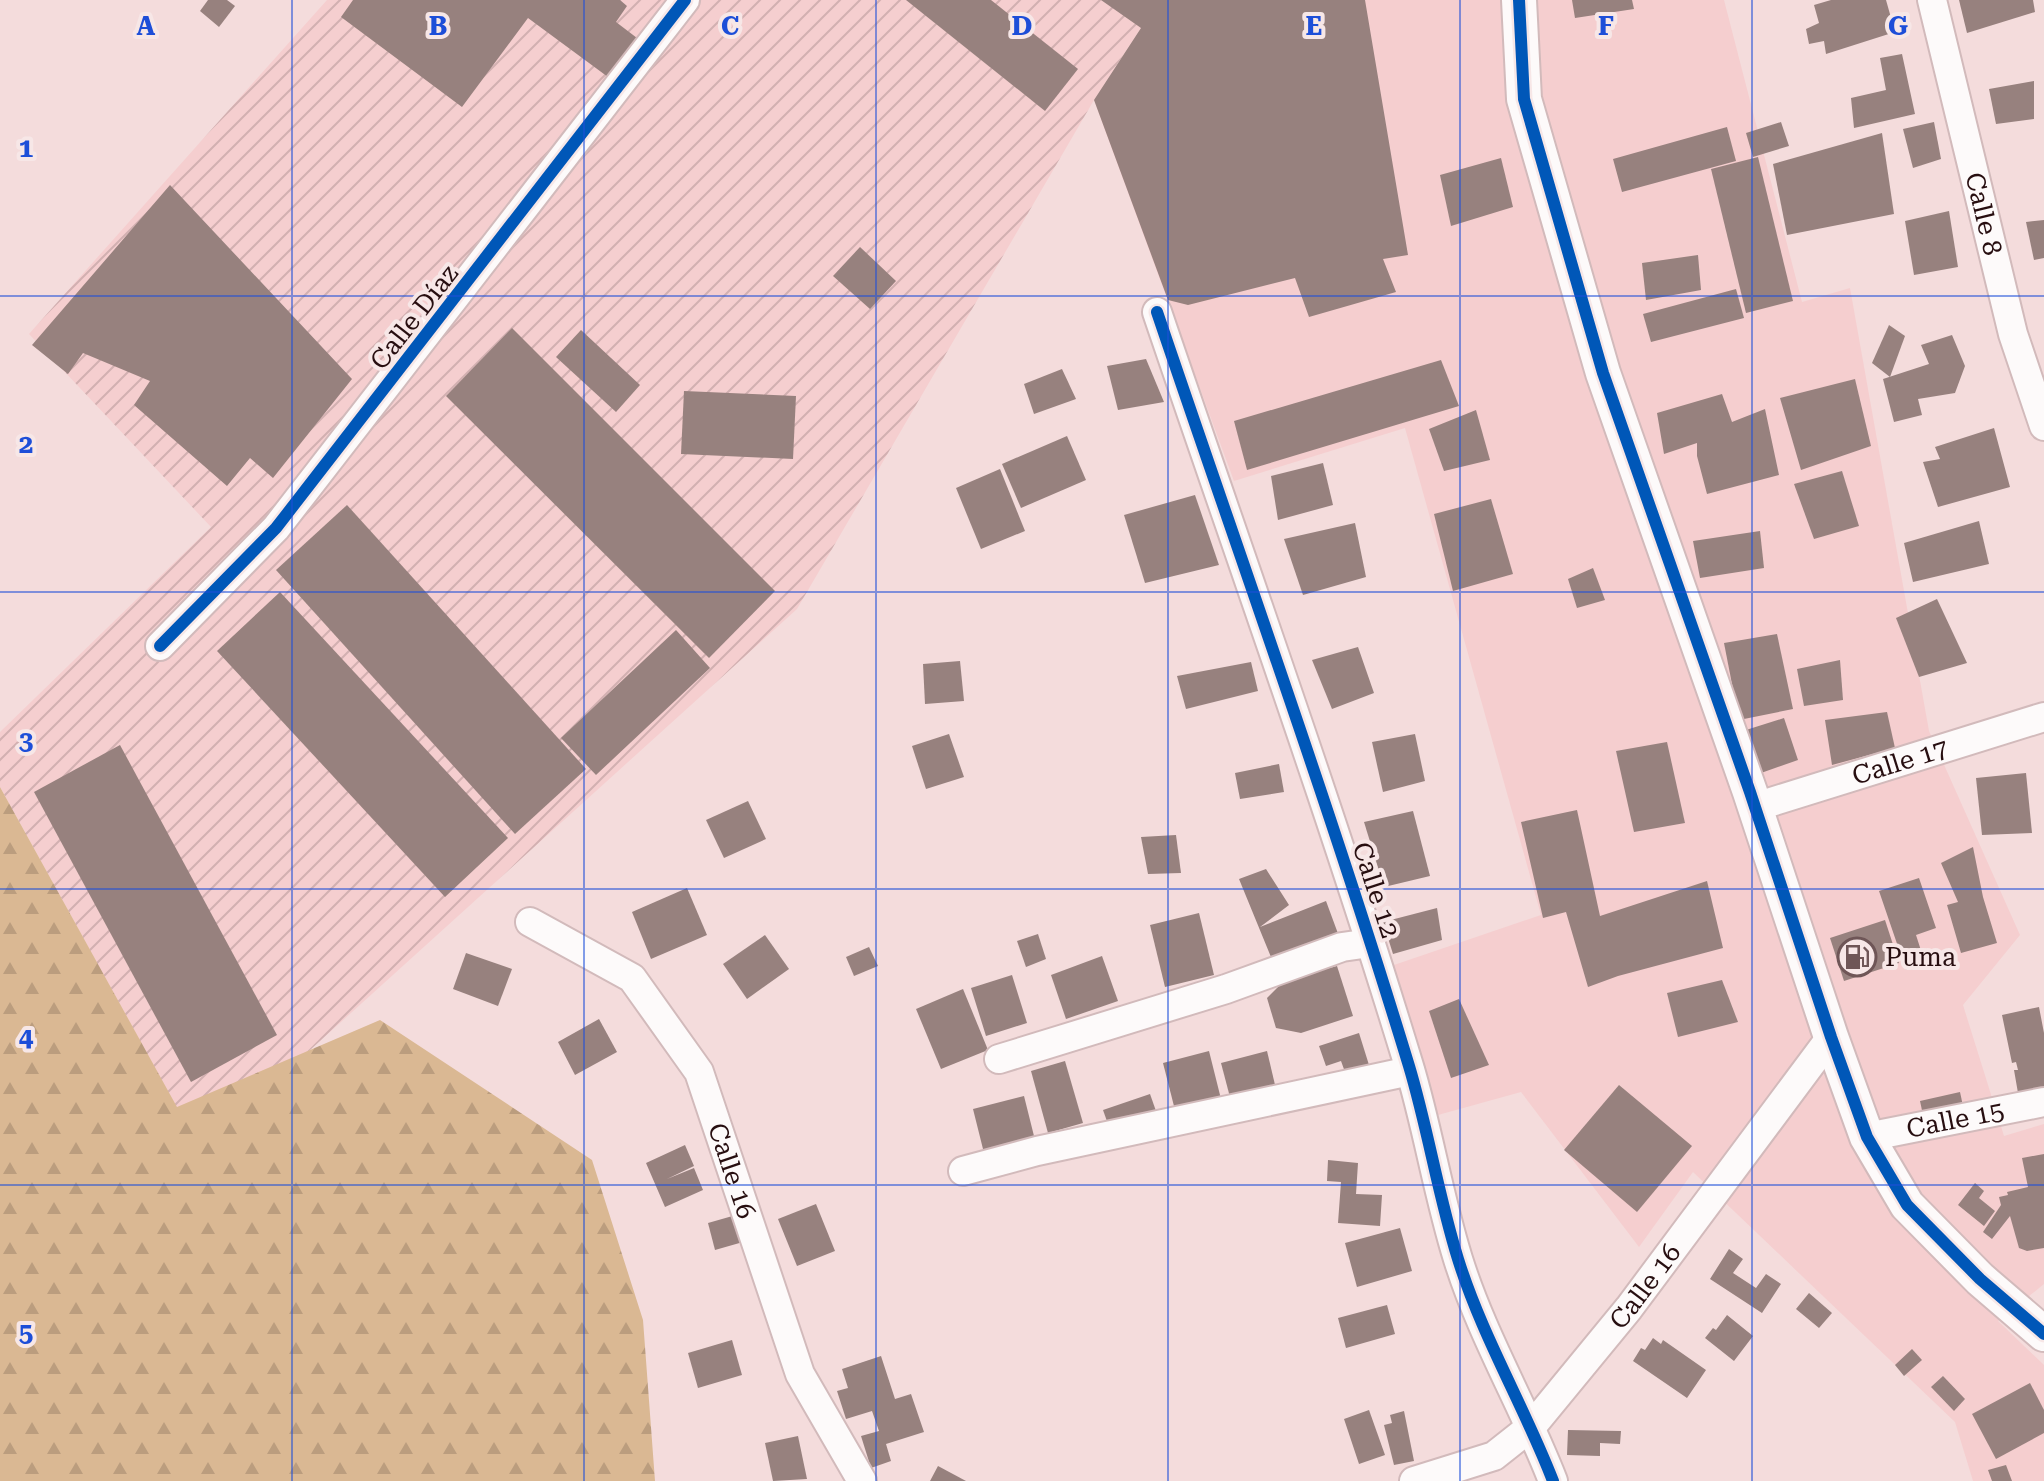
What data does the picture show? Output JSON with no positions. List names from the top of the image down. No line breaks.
{"streets":{"street":["Calle 8","Calle Díaz","Calle 17","Calle 12","Calle 15","Calle 16"]},"crossings":[["Calle 12","Calle 16"]],"places":{"fuel station":["Puma"]},"grid":{"columns":["A","B","C","D","E","F","G"],"rows":["1","2","3","4","5"]}}
